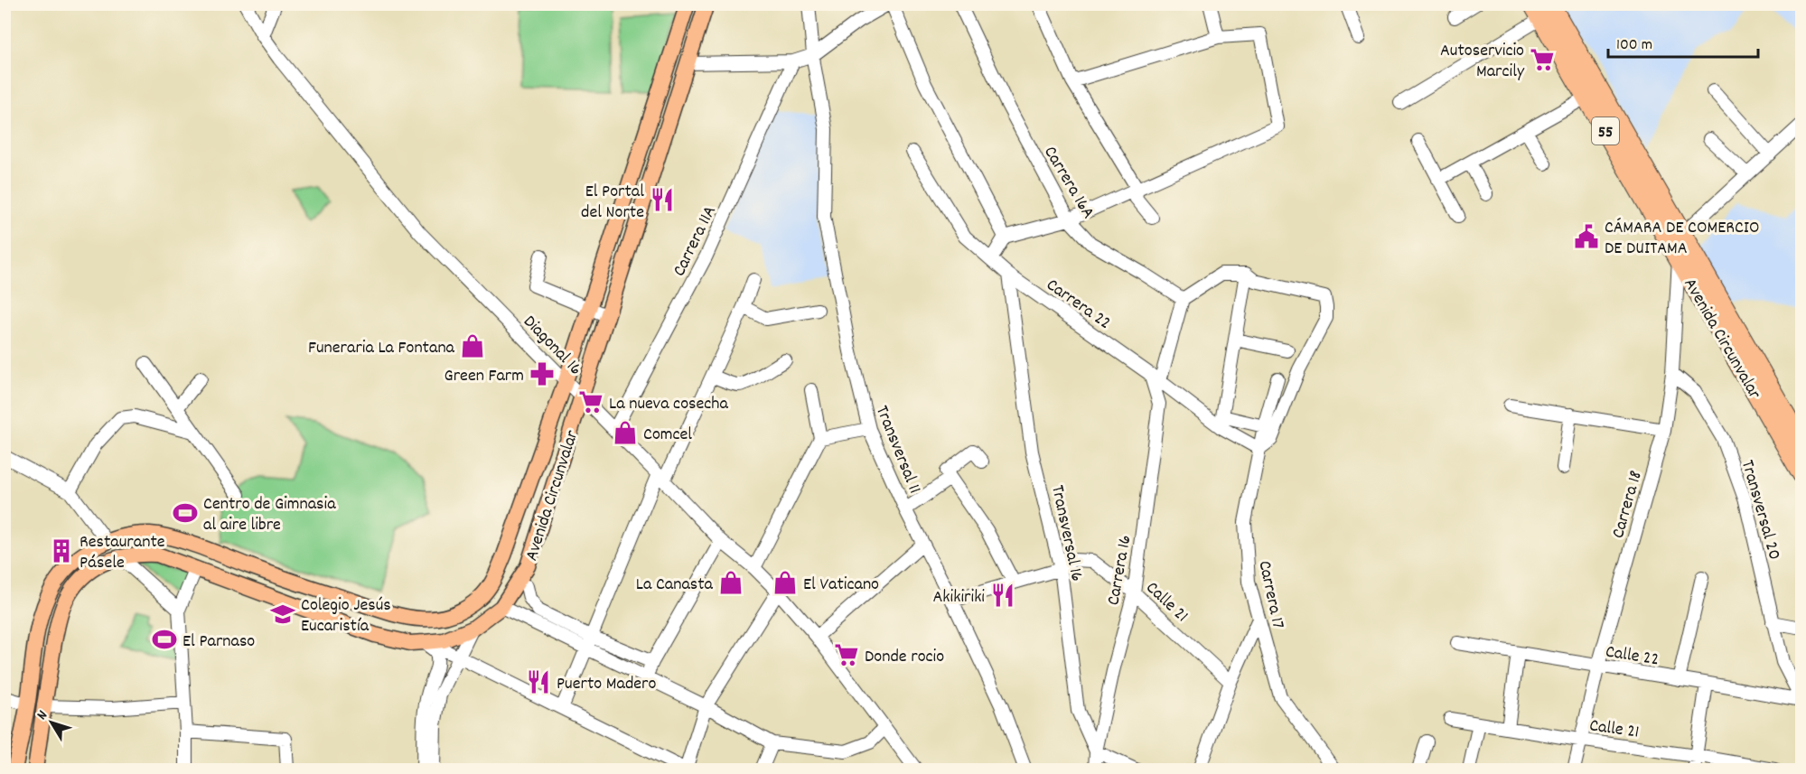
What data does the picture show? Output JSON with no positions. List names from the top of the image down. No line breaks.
{"streets":{"highway":["55","Avenida Circunvalar"],"street":["Carrera 16A","Carrera 11A","Carrera 22","Diagonal 16","Transversal 11","Carrera 18","Transversal 20","Transversal 16","Carrera 16","Carrera 17","Calle 21","Calle 22"]},"crossings":[["Carrera 11A","Diagonal 16"],["Carrera 22","Transversal 16"],["Carrera 22","Carrera 16"],["Carrera 22","Carrera 17"],["Avenida Circunvalar","Diagonal 16"],["Avenida Circunvalar","Carrera 18"],["Transversal 11","Calle 21"],["Carrera 18","Transversal 20"],["Carrera 18","Calle 21"],["Carrera 18","Calle 22"],["Transversal 20","Calle 22"],["Transversal 16","Carrera 16"],["Transversal 16","Calle 21"],["Carrera 16","Calle 21"]],"places":{"supermarket":["Autoservicio Marcily","La nueva cosecha","Donde rocio"],"restaurant":["El Portal del Norte","Akikiriki","Puerto Madero"],"public building":["CÁMARA DE COMERCIO DE DUITAMA"],"shop":["Funeraria La Fontana","Comcel","La Canasta","El Vaticano"],"pharmacy":["Green Farm"],"sports":["Centro de Gimnasia al aire libre","El Parnaso"],"building":["Restaurante Pásele"],"school or university":["Colegio Jesús Eucaristía"]},"scale_bar":"100 m","north":"top left"}
